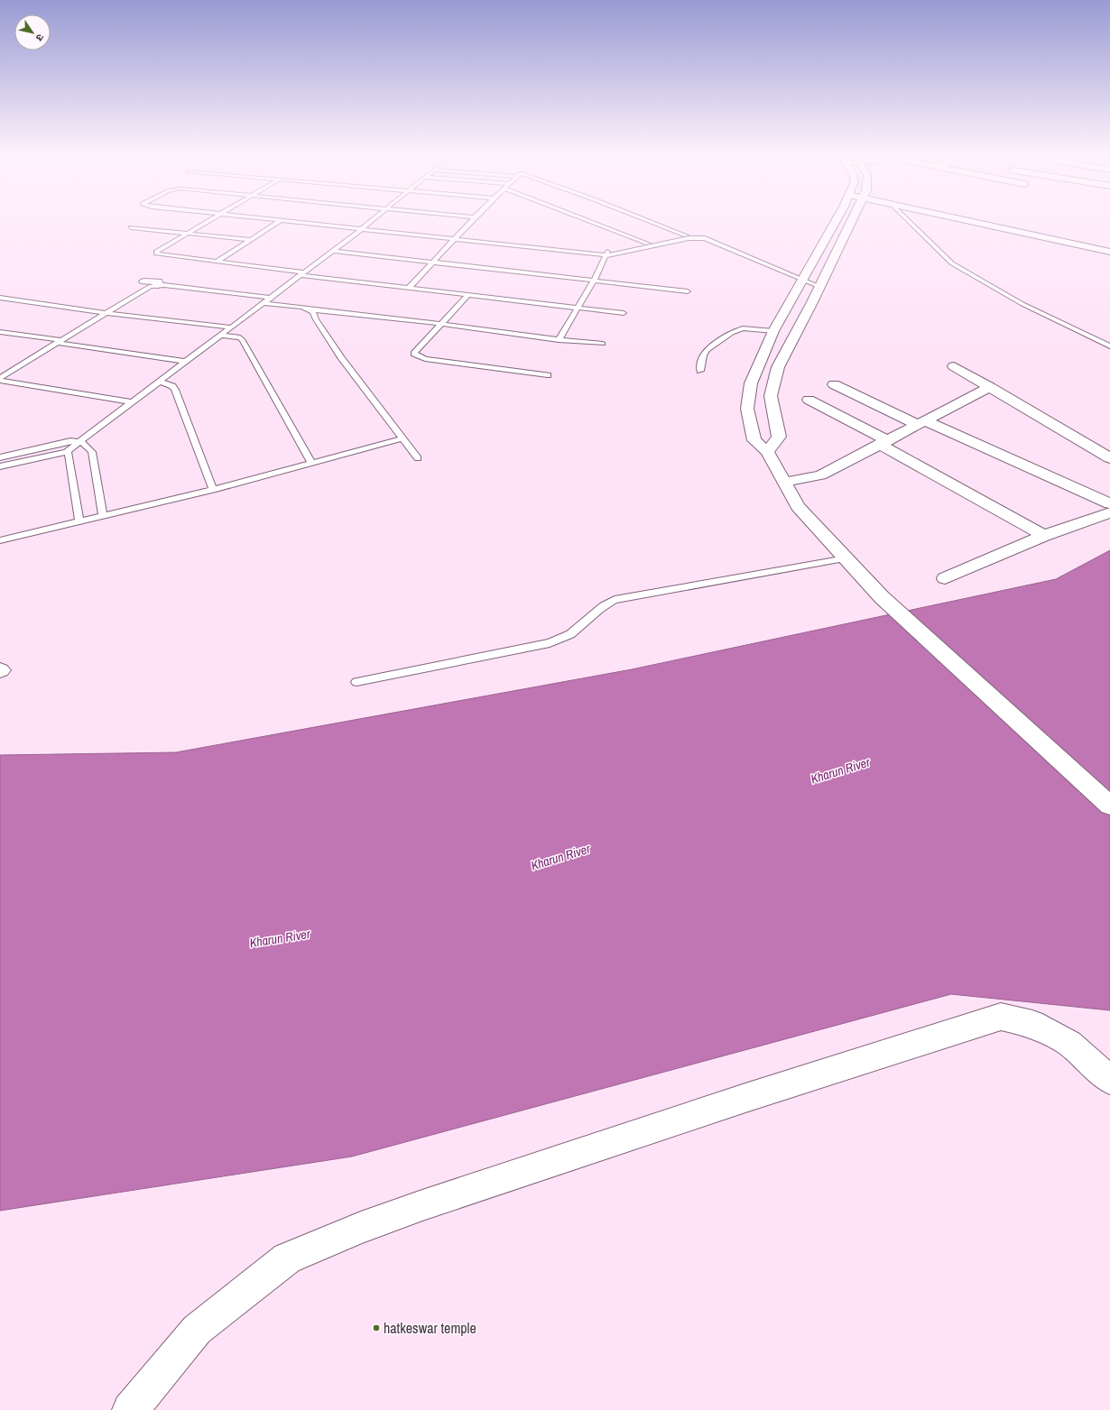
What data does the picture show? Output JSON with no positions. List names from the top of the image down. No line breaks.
{"water":["Kharun River"],"places":["hatkeswar temple"],"north":"bottom right"}
